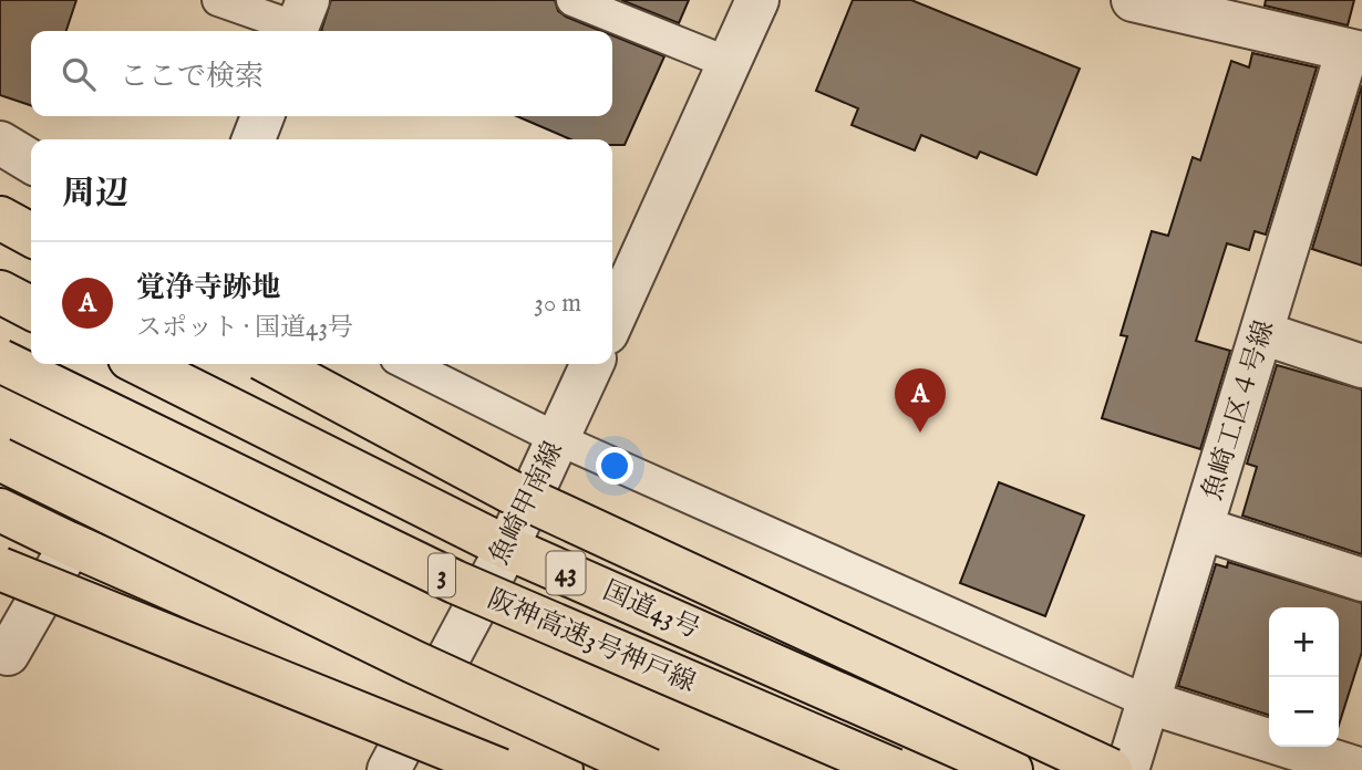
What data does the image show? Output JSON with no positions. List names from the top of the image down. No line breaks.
{"streets":{"highway":["43","3","国道43号","阪神高速3号神戸線"],"street":["魚崎工区４号線","魚崎甲南線"]},"crossings":[["魚崎甲南線","国道43号"]],"page":{"search":"ここで検索","heading":"周辺","list":[{"mark":"A","name":"覚浄寺跡地","note":"スポット · 国道43号","value":"30 m"}],"pins":"A","map_buttons":["+","−"]}}
